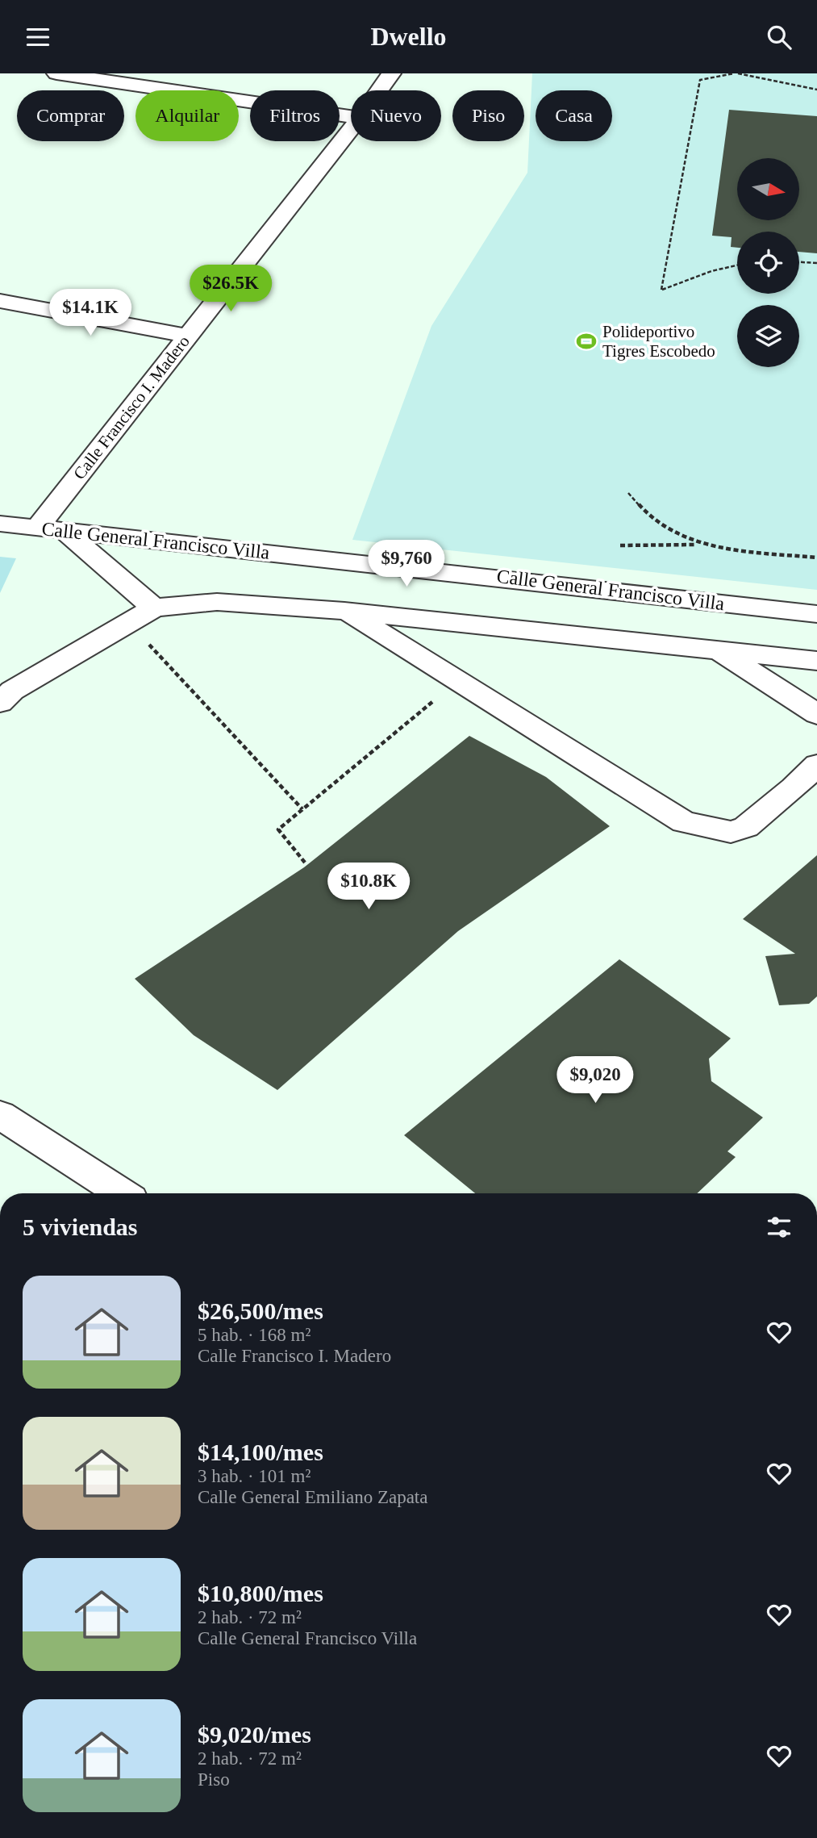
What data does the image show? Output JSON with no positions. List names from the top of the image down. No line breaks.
{"streets":{"street":["Calle Francisco I. Madero","Calle General Francisco Villa"]},"crossings":[["Calle Francisco I. Madero","Calle General Francisco Villa"]],"places":{"sports":["Polideportivo Tigres Escobedo"]},"north":"right","page":{"header":"Dwello","chip":["Comprar","Alquilar","Filtros","Nuevo","Piso","Casa"],"price":["$26.5K","$14.1K","$9,760","$10.8K","$9,020"],"heading":"5 viviendas","list":[{"name":"$26,500/mes","note":"5 hab. · 168 m² · Calle Francisco I. Madero"},{"name":"$14,100/mes","note":"3 hab. · 101 m² · Calle General Emiliano Zapata"},{"name":"$10,800/mes","note":"2 hab. · 72 m² · Calle General Francisco Villa"},{"name":"$9,020/mes","note":"2 hab. · 72 m² · Piso"}]}}
